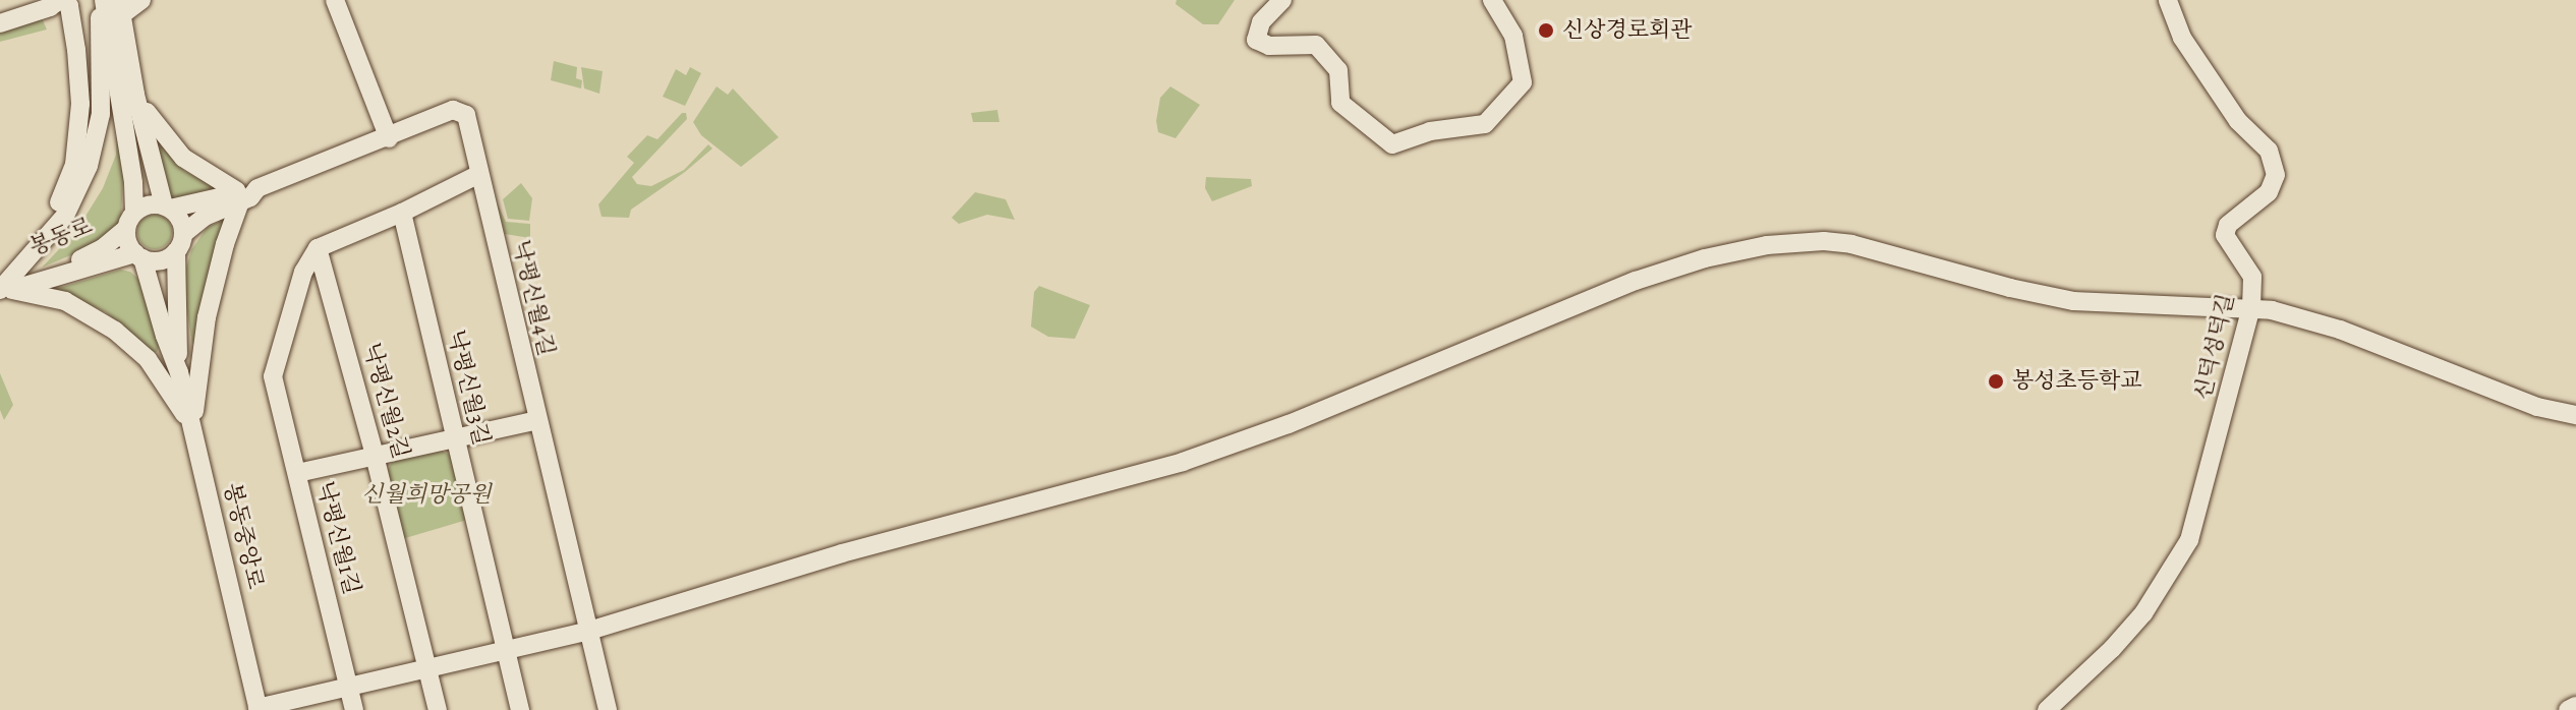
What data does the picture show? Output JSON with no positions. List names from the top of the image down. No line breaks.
{"streets":{"street":["봉동로","낙평신월4길","신덕성덕길","낙평신월3길","낙평신월2길","봉동중앙로","낙평신월1길"]},"crossings":[["봉동로","낙평신월4길"],["봉동로","봉동중앙로"],["낙평신월4길","봉동중앙로"],["낙평신월2길","낙평신월1길"]],"parks":["신월희망공원"],"places":["신상경로회관","봉성초등학교"]}
